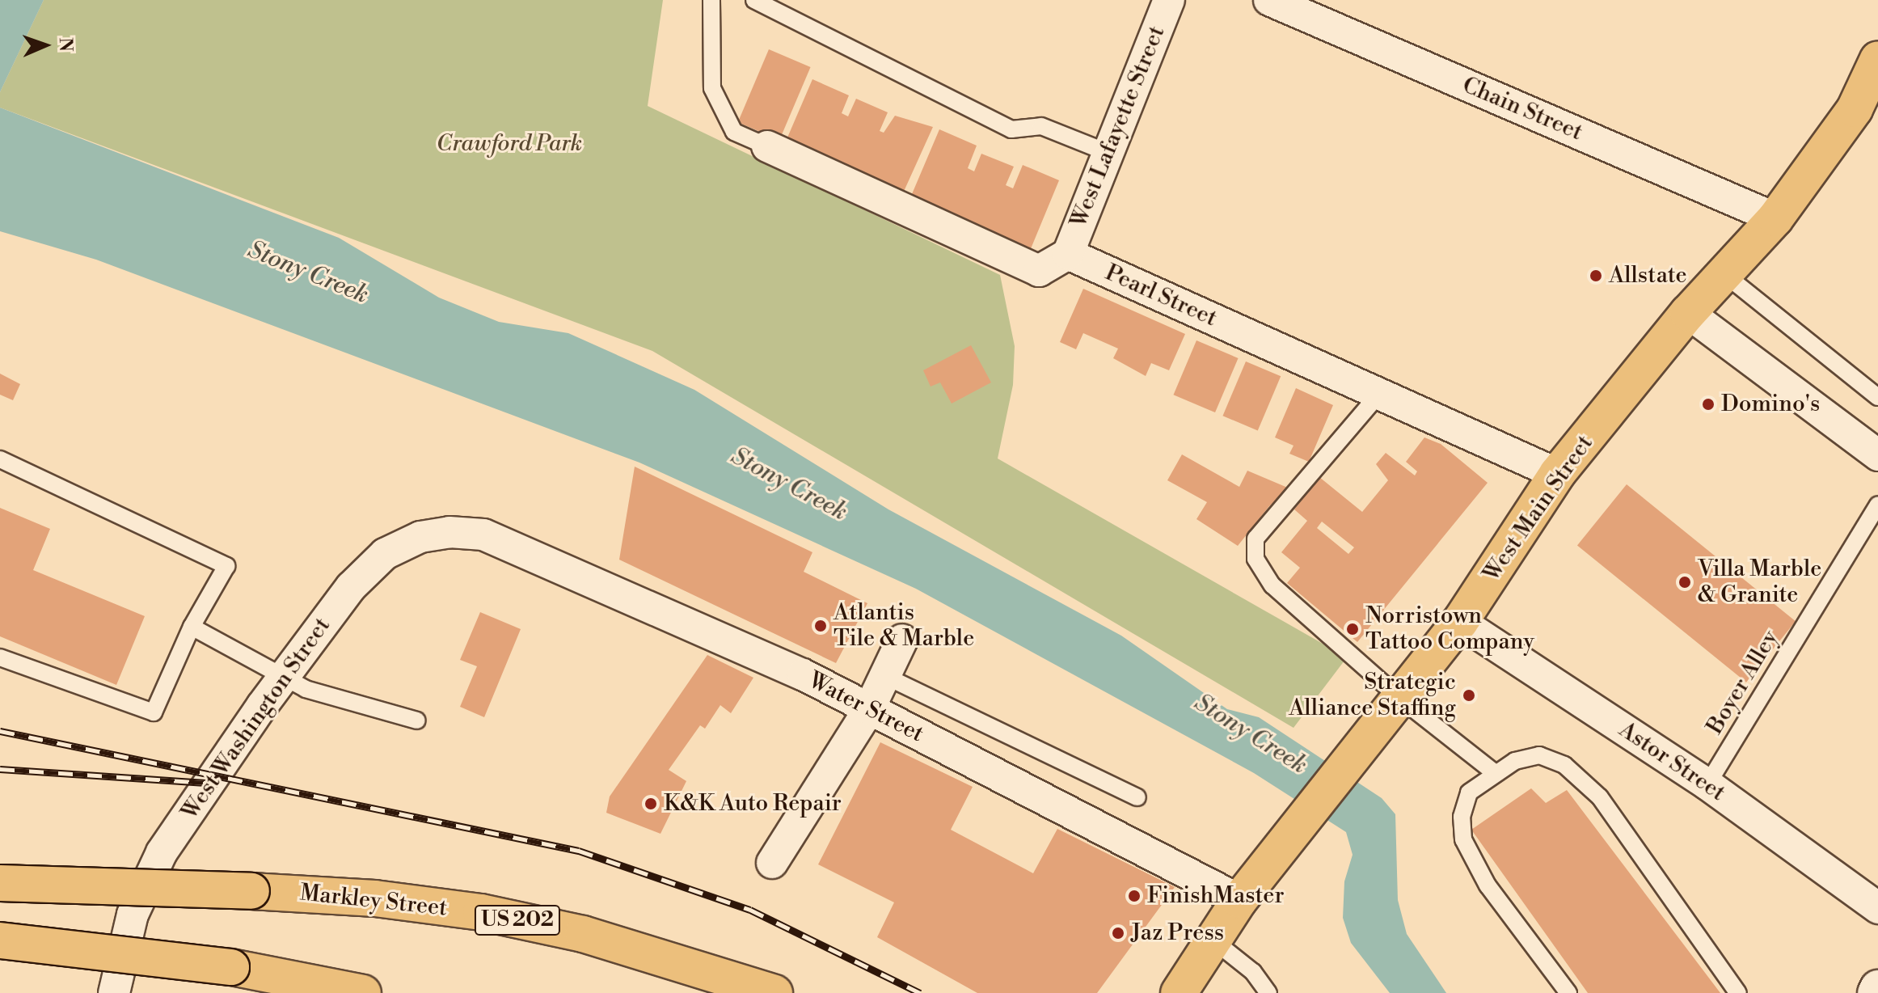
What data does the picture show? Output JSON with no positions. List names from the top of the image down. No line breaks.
{"streets":{"main road":["West Main Street","Markley Street","US 202"],"street":["Chain Street","West Lafayette Street","Pearl Street","Water Street","West Washington Street","Astor Street"],"lane":["Boyer Alley"]},"crossings":[["Chain Street","West Main Street"],["West Lafayette Street","Pearl Street"],["Pearl Street","West Main Street"],["West Main Street","Water Street"],["West Main Street","Astor Street"],["Boyer Alley","Astor Street"],["Water Street","West Washington Street"]],"water":["Stony Creek"],"parks":["Crawford Park"],"places":["Allstate","Domino's","Villa Marble & Granite","Atlantis Tile & Marble","Norristown Tattoo Company","Strategic Alliance Staffing","K&K Auto Repair","FinishMaster","Jaz Press"],"north":"right"}
